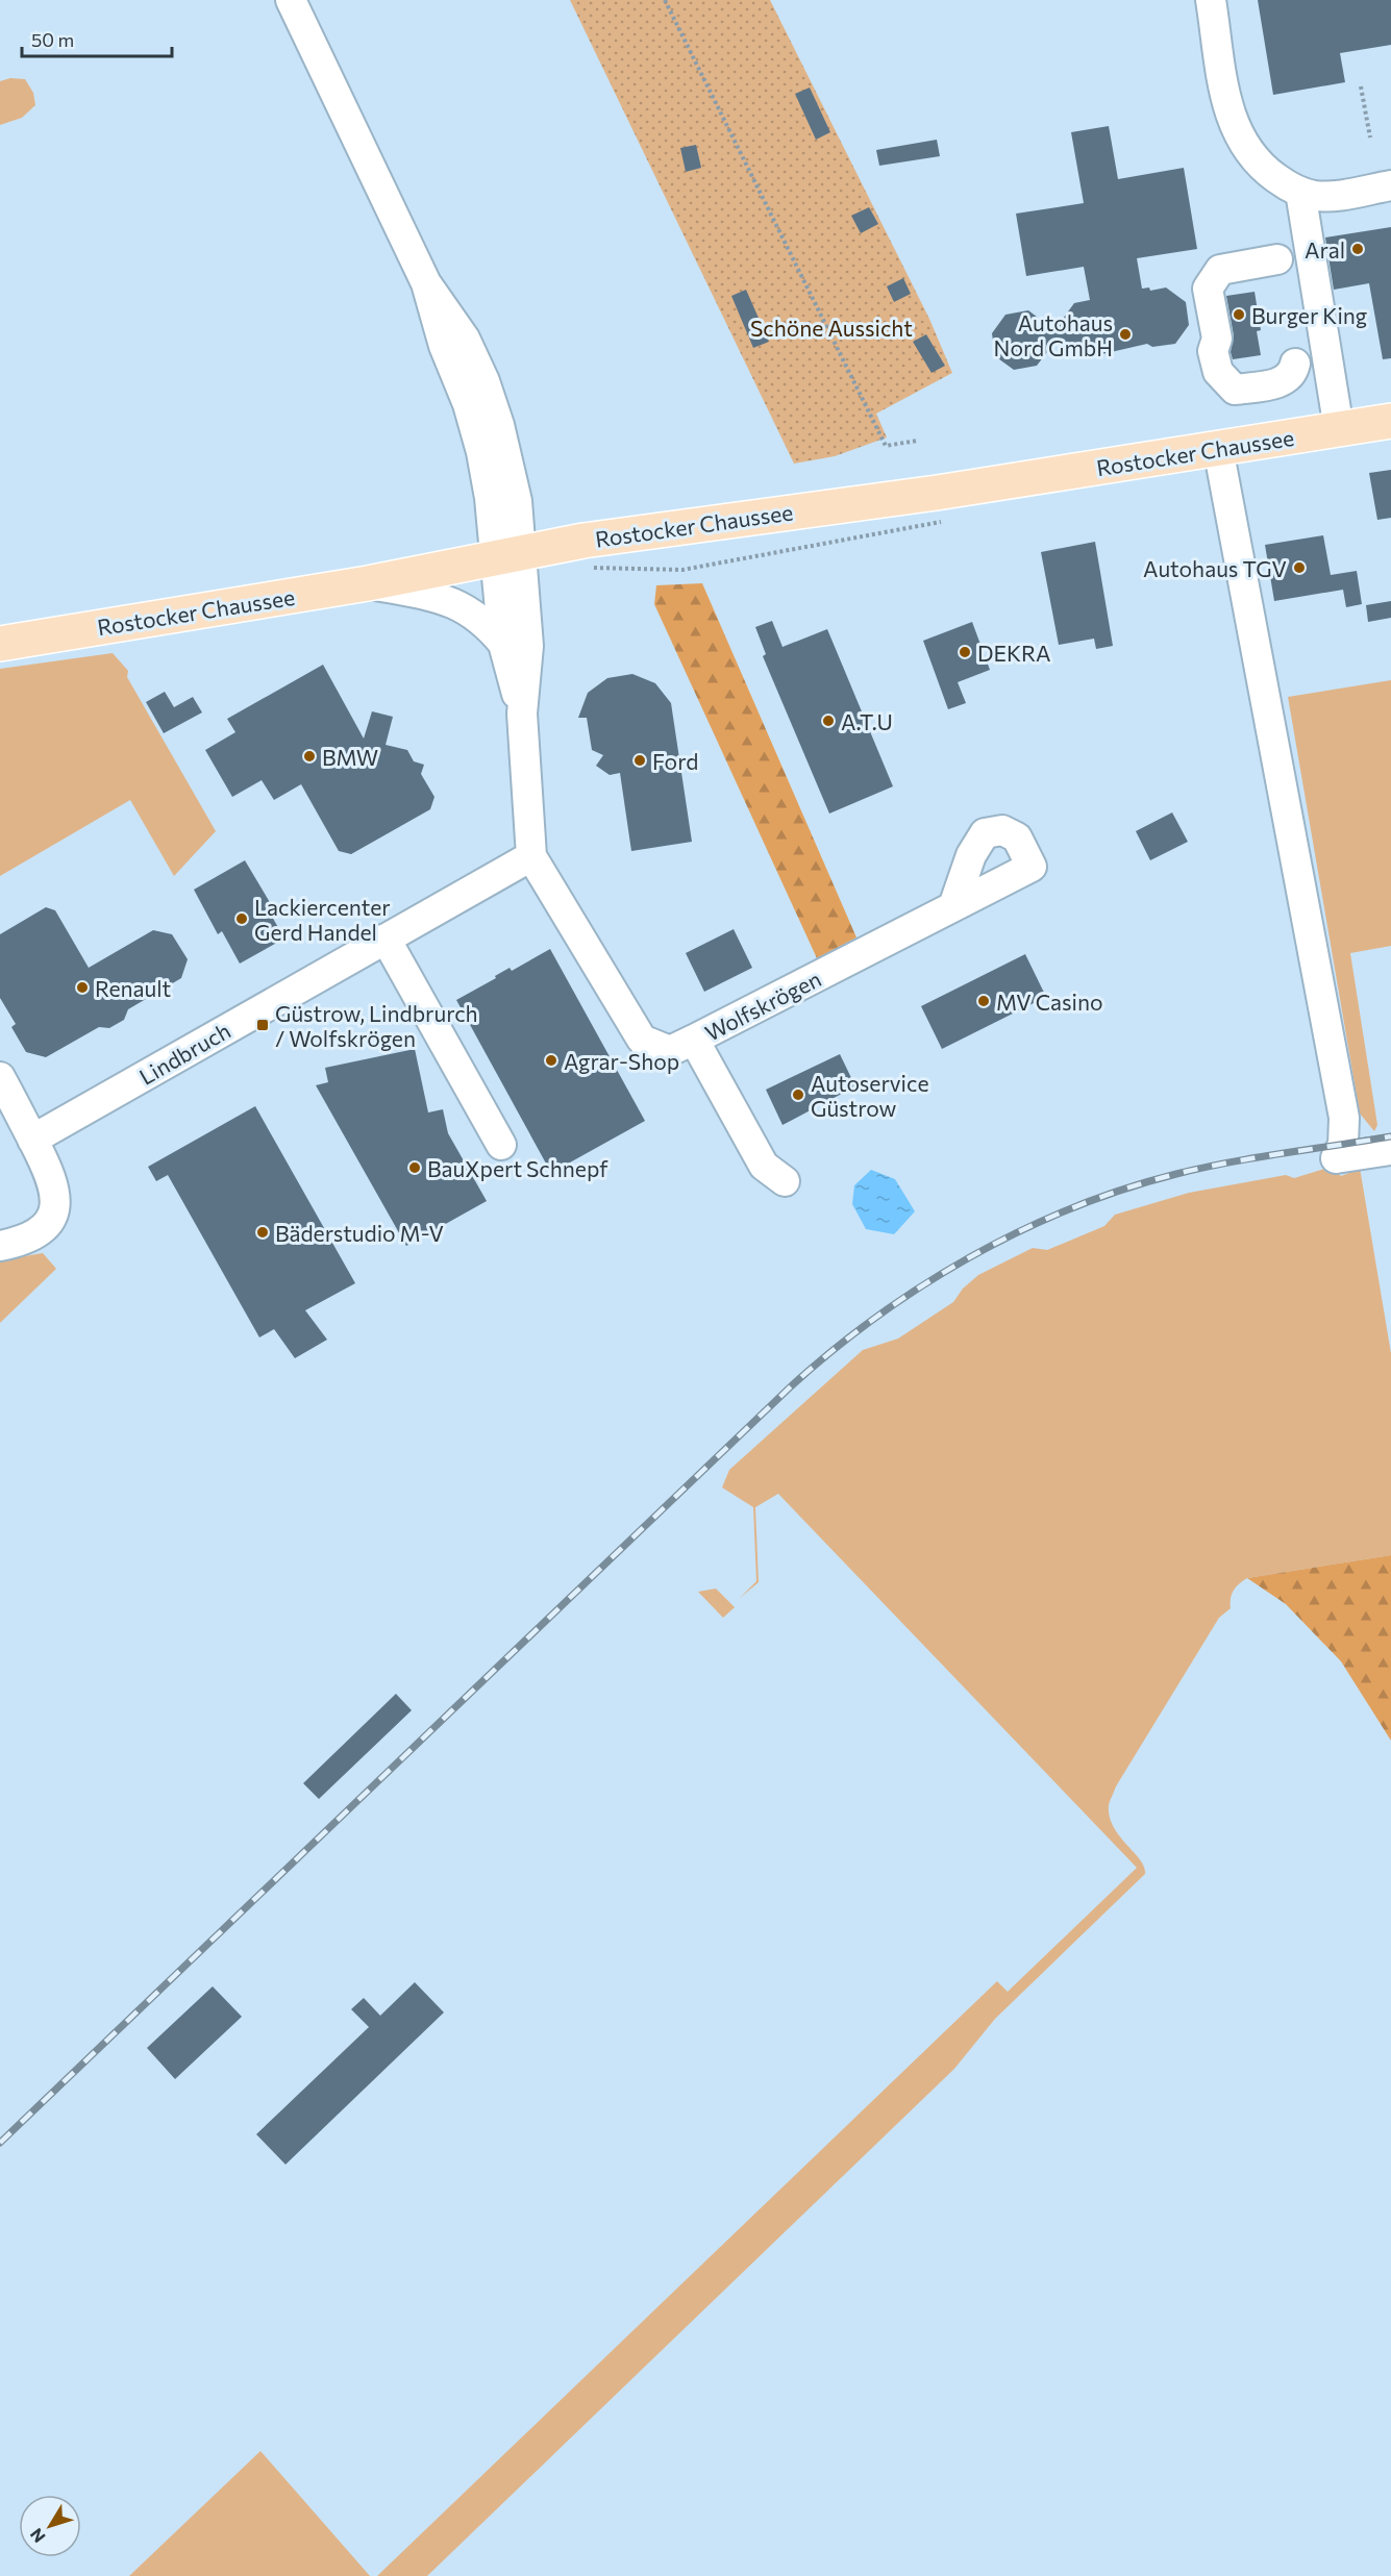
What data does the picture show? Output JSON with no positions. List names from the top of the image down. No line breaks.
{"streets":{"main road":["Rostocker Chaussee"],"street":["Wolfskrögen","Lindbruch"]},"crossings":[["Rostocker Chaussee","Wolfskrögen"],["Wolfskrögen","Lindbruch"]],"parks":["Schöne Aussicht"],"places":{"other":["Aral","Burger King","Autohaus Nord GmbH","Autohaus TGV","DEKRA","A.T.U","BMW","Ford","Lackiercenter Gerd Handel","Renault","MV Casino","Agrar-Shop","Autoservice Güstrow","BauXpert Schnepf","Bäderstudio M-V"],"transit":["Güstrow, Lindbrurch / Wolfskrögen"]},"scale_bar":"50 m","north":"bottom left"}
